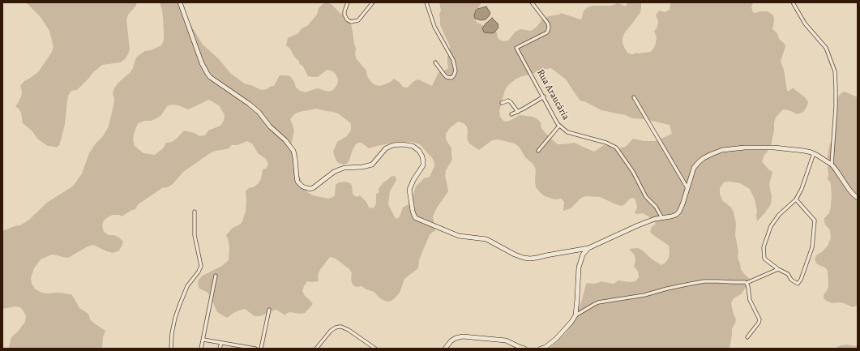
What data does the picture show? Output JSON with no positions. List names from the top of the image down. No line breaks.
{"streets":{"street":["Rua Araucária"]}}
